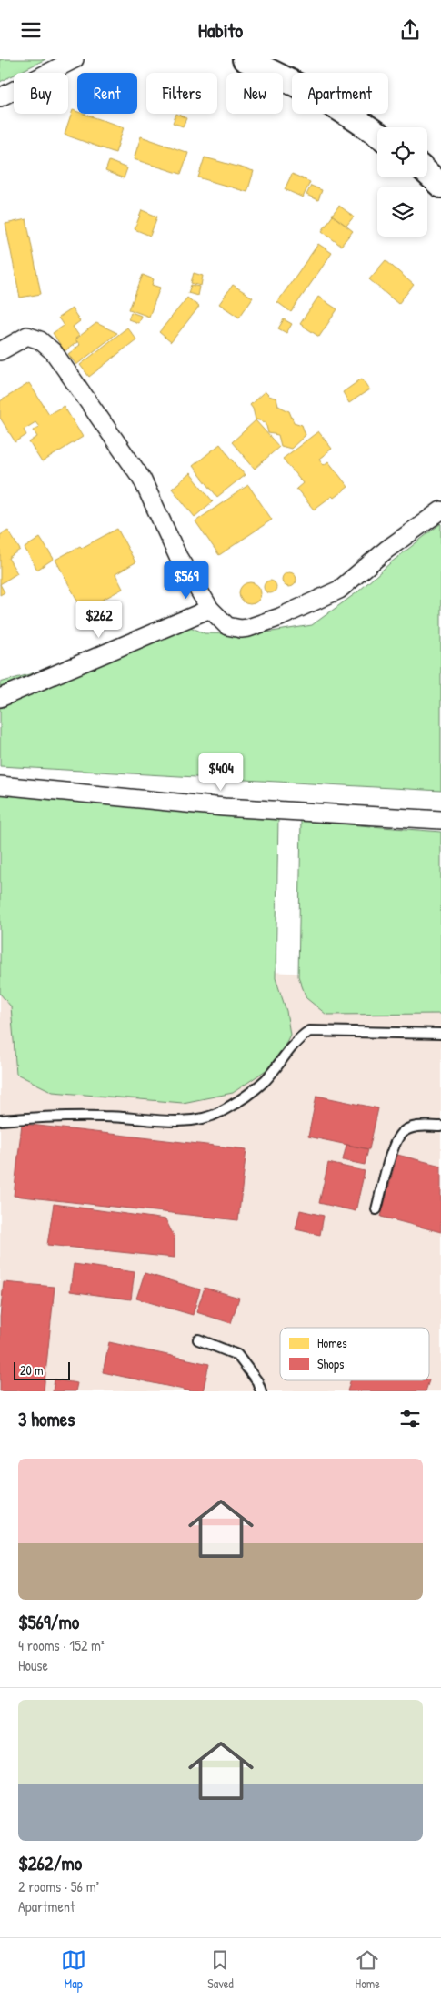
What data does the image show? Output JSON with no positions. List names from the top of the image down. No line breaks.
{"legend":["Homes","Shops"],"scale_bar":"20 m","page":{"header":"Habito","chip":["Buy","Rent","Filters","New","Apartment"],"price":["$569","$262","$404"],"scale":"20 m","heading":"3 homes","list":[{"name":"$569/mo","note":"4 rooms · 152 m² · House"},{"name":"$262/mo","note":"2 rooms · 56 m² · Apartment"}],"tabs":["Map","Saved","Home"]}}
